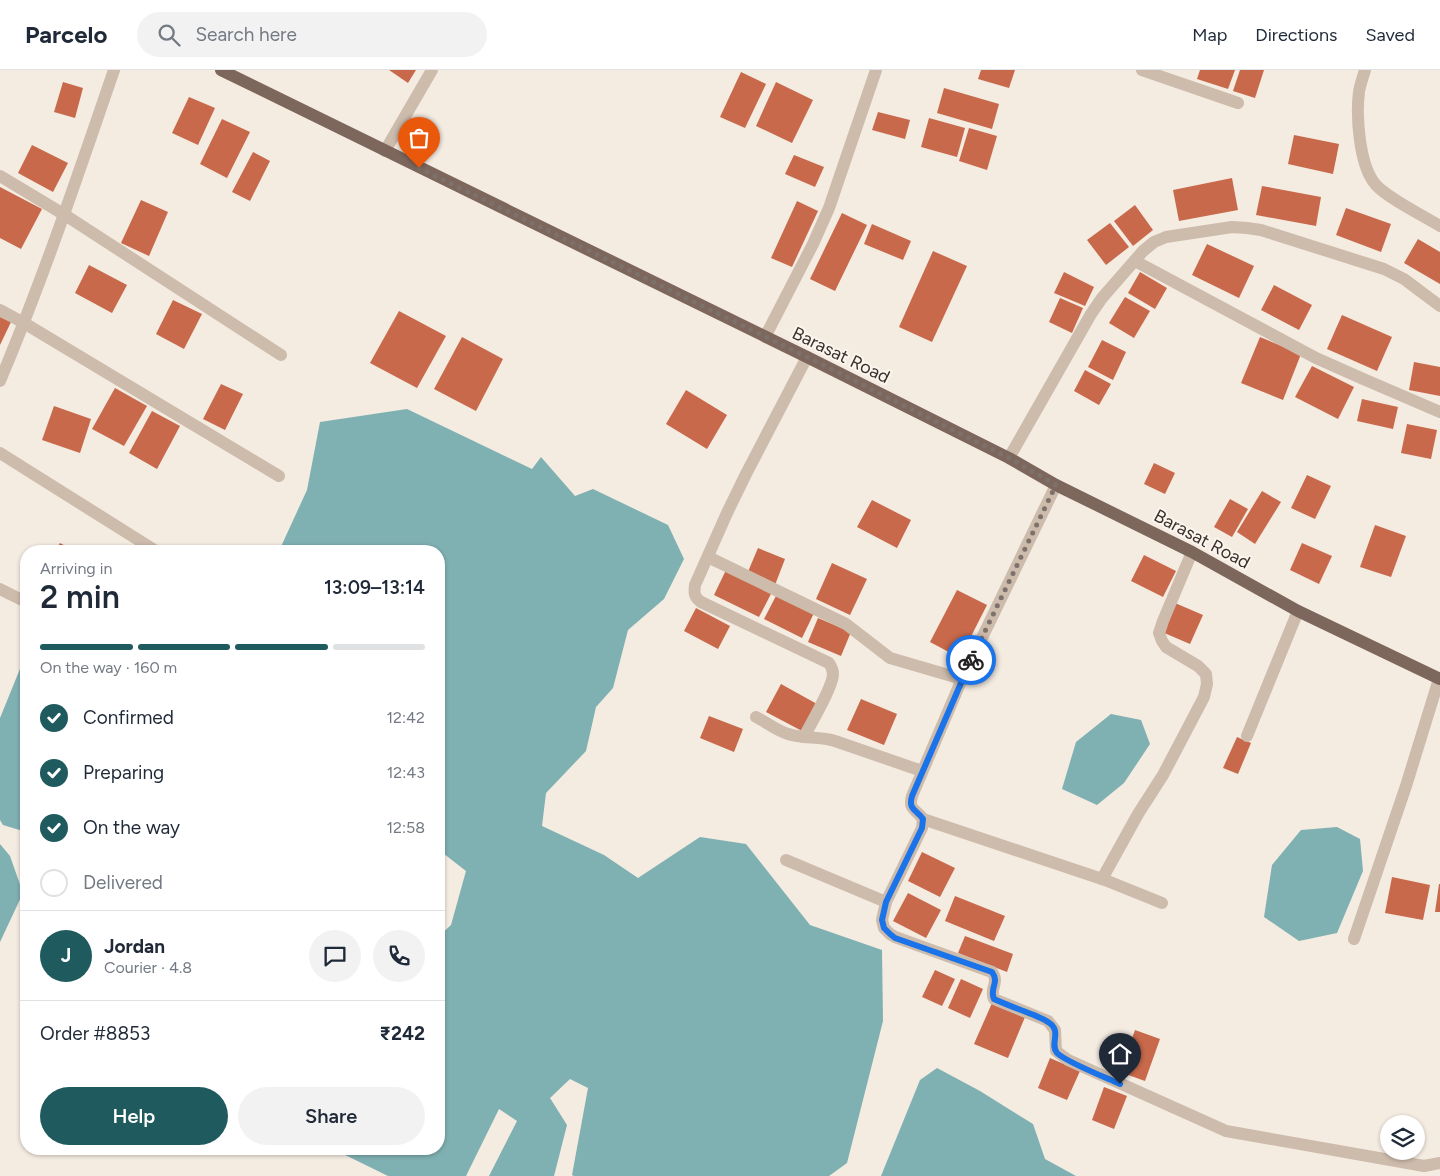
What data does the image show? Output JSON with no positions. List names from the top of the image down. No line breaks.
{"streets":{"main road":["Barasat Road"]},"page":{"header":"Parcelo","search":"Search here","nav":["Map","Directions","Saved"],"heading":["2 min","Arriving in","13:09–13:14"],"panel":["Jordan","Courier · 4.8","Order #8853","₹242"],"bar":"On the way · 160 m","list":[["Confirmed","12:42"],["Preparing","12:43"],["On the way","12:58"],"Delivered"],"round":"J","buttons":["Help","Share"]}}
